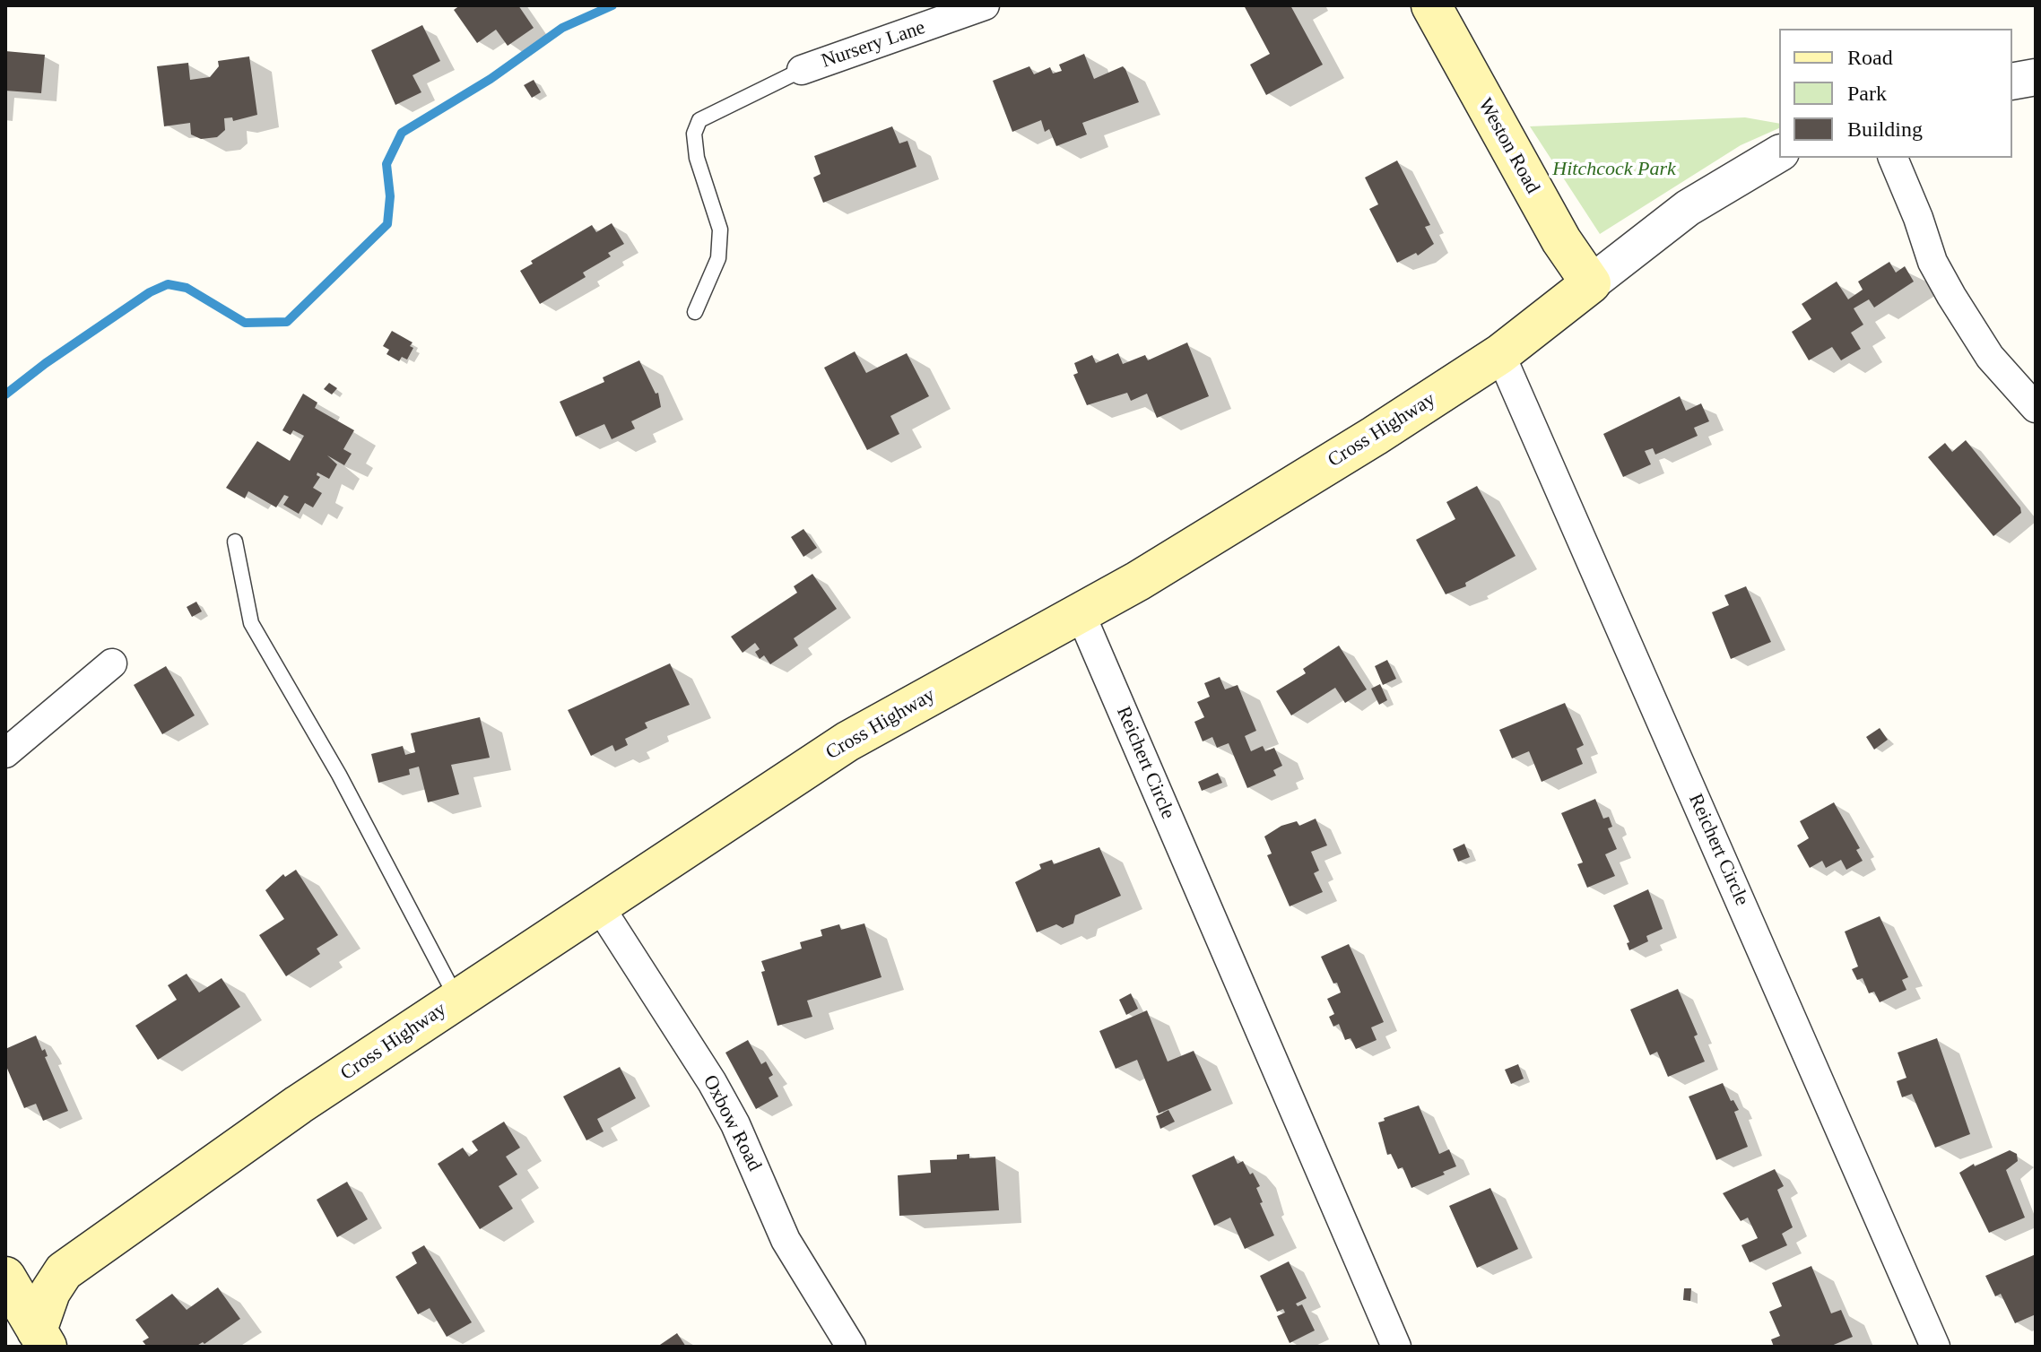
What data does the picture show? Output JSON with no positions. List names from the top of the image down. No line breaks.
{"streets":{"main road":["Weston Road","Cross Highway"],"street":["Nursery Lane","Reichert Circle","Oxbow Road"]},"crossings":[["Weston Road","Cross Highway"],["Cross Highway","Reichert Circle"],["Cross Highway","Oxbow Road"]],"parks":["Hitchcock Park"],"legend":["Road","Park","Building"]}
